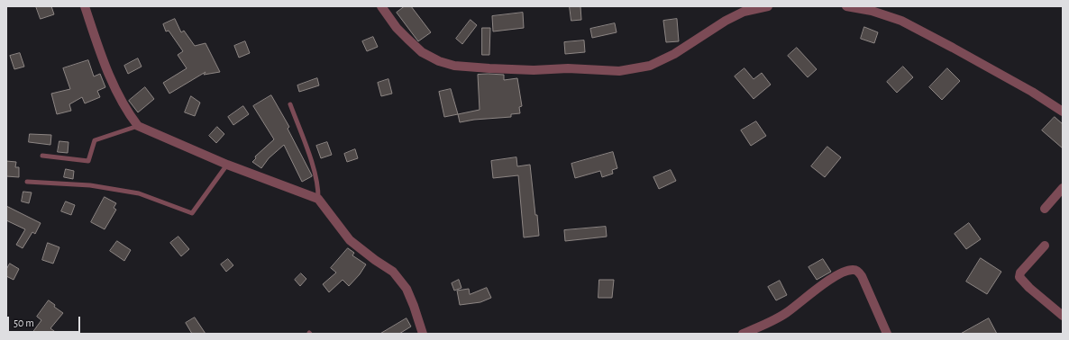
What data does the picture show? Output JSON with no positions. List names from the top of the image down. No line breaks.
{"scale_bar":"50 m"}
